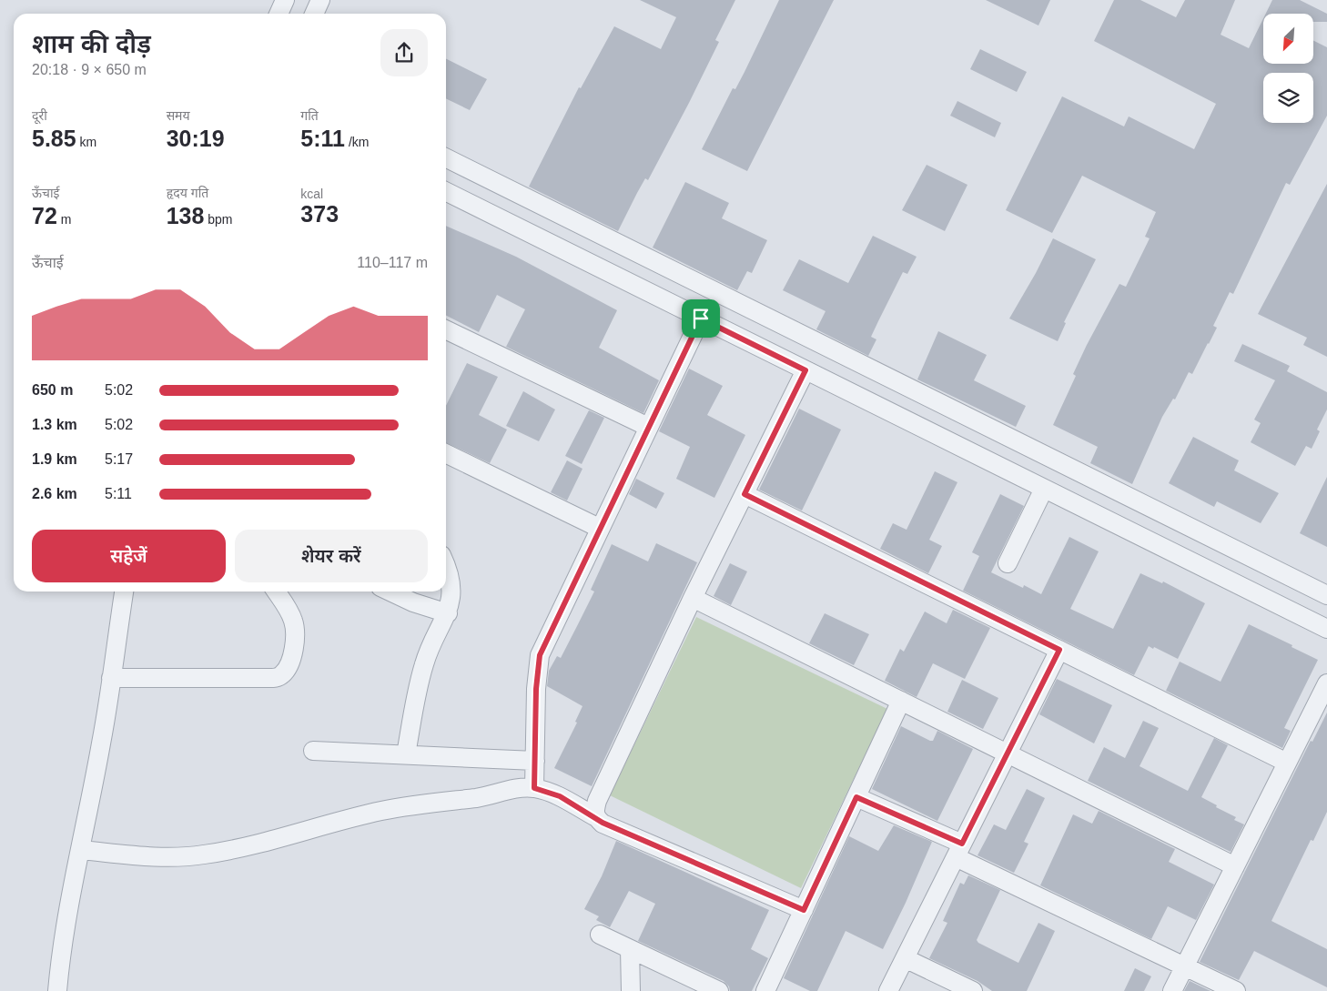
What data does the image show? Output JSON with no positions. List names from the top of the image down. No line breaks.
{"north":"bottom left","page":{"heading":["शाम की दौड़","20:18 · 9 × 650 m"],"stats":[["दूरी","5.85 km"],["समय","30:19"],["गति","5:11 /km"],["ऊँचाई","72 m"],["हृदय गति","138 bpm"],["kcal","373"]],"chart":["ऊँचाई","110–117 m"],"list":[{"name":"650 m","note":"5:02"},{"name":"1.3 km","note":"5:02"},{"name":"1.9 km","note":"5:17"},{"name":"2.6 km","note":"5:11"}],"buttons":["सहेजें","शेयर करें"]}}
